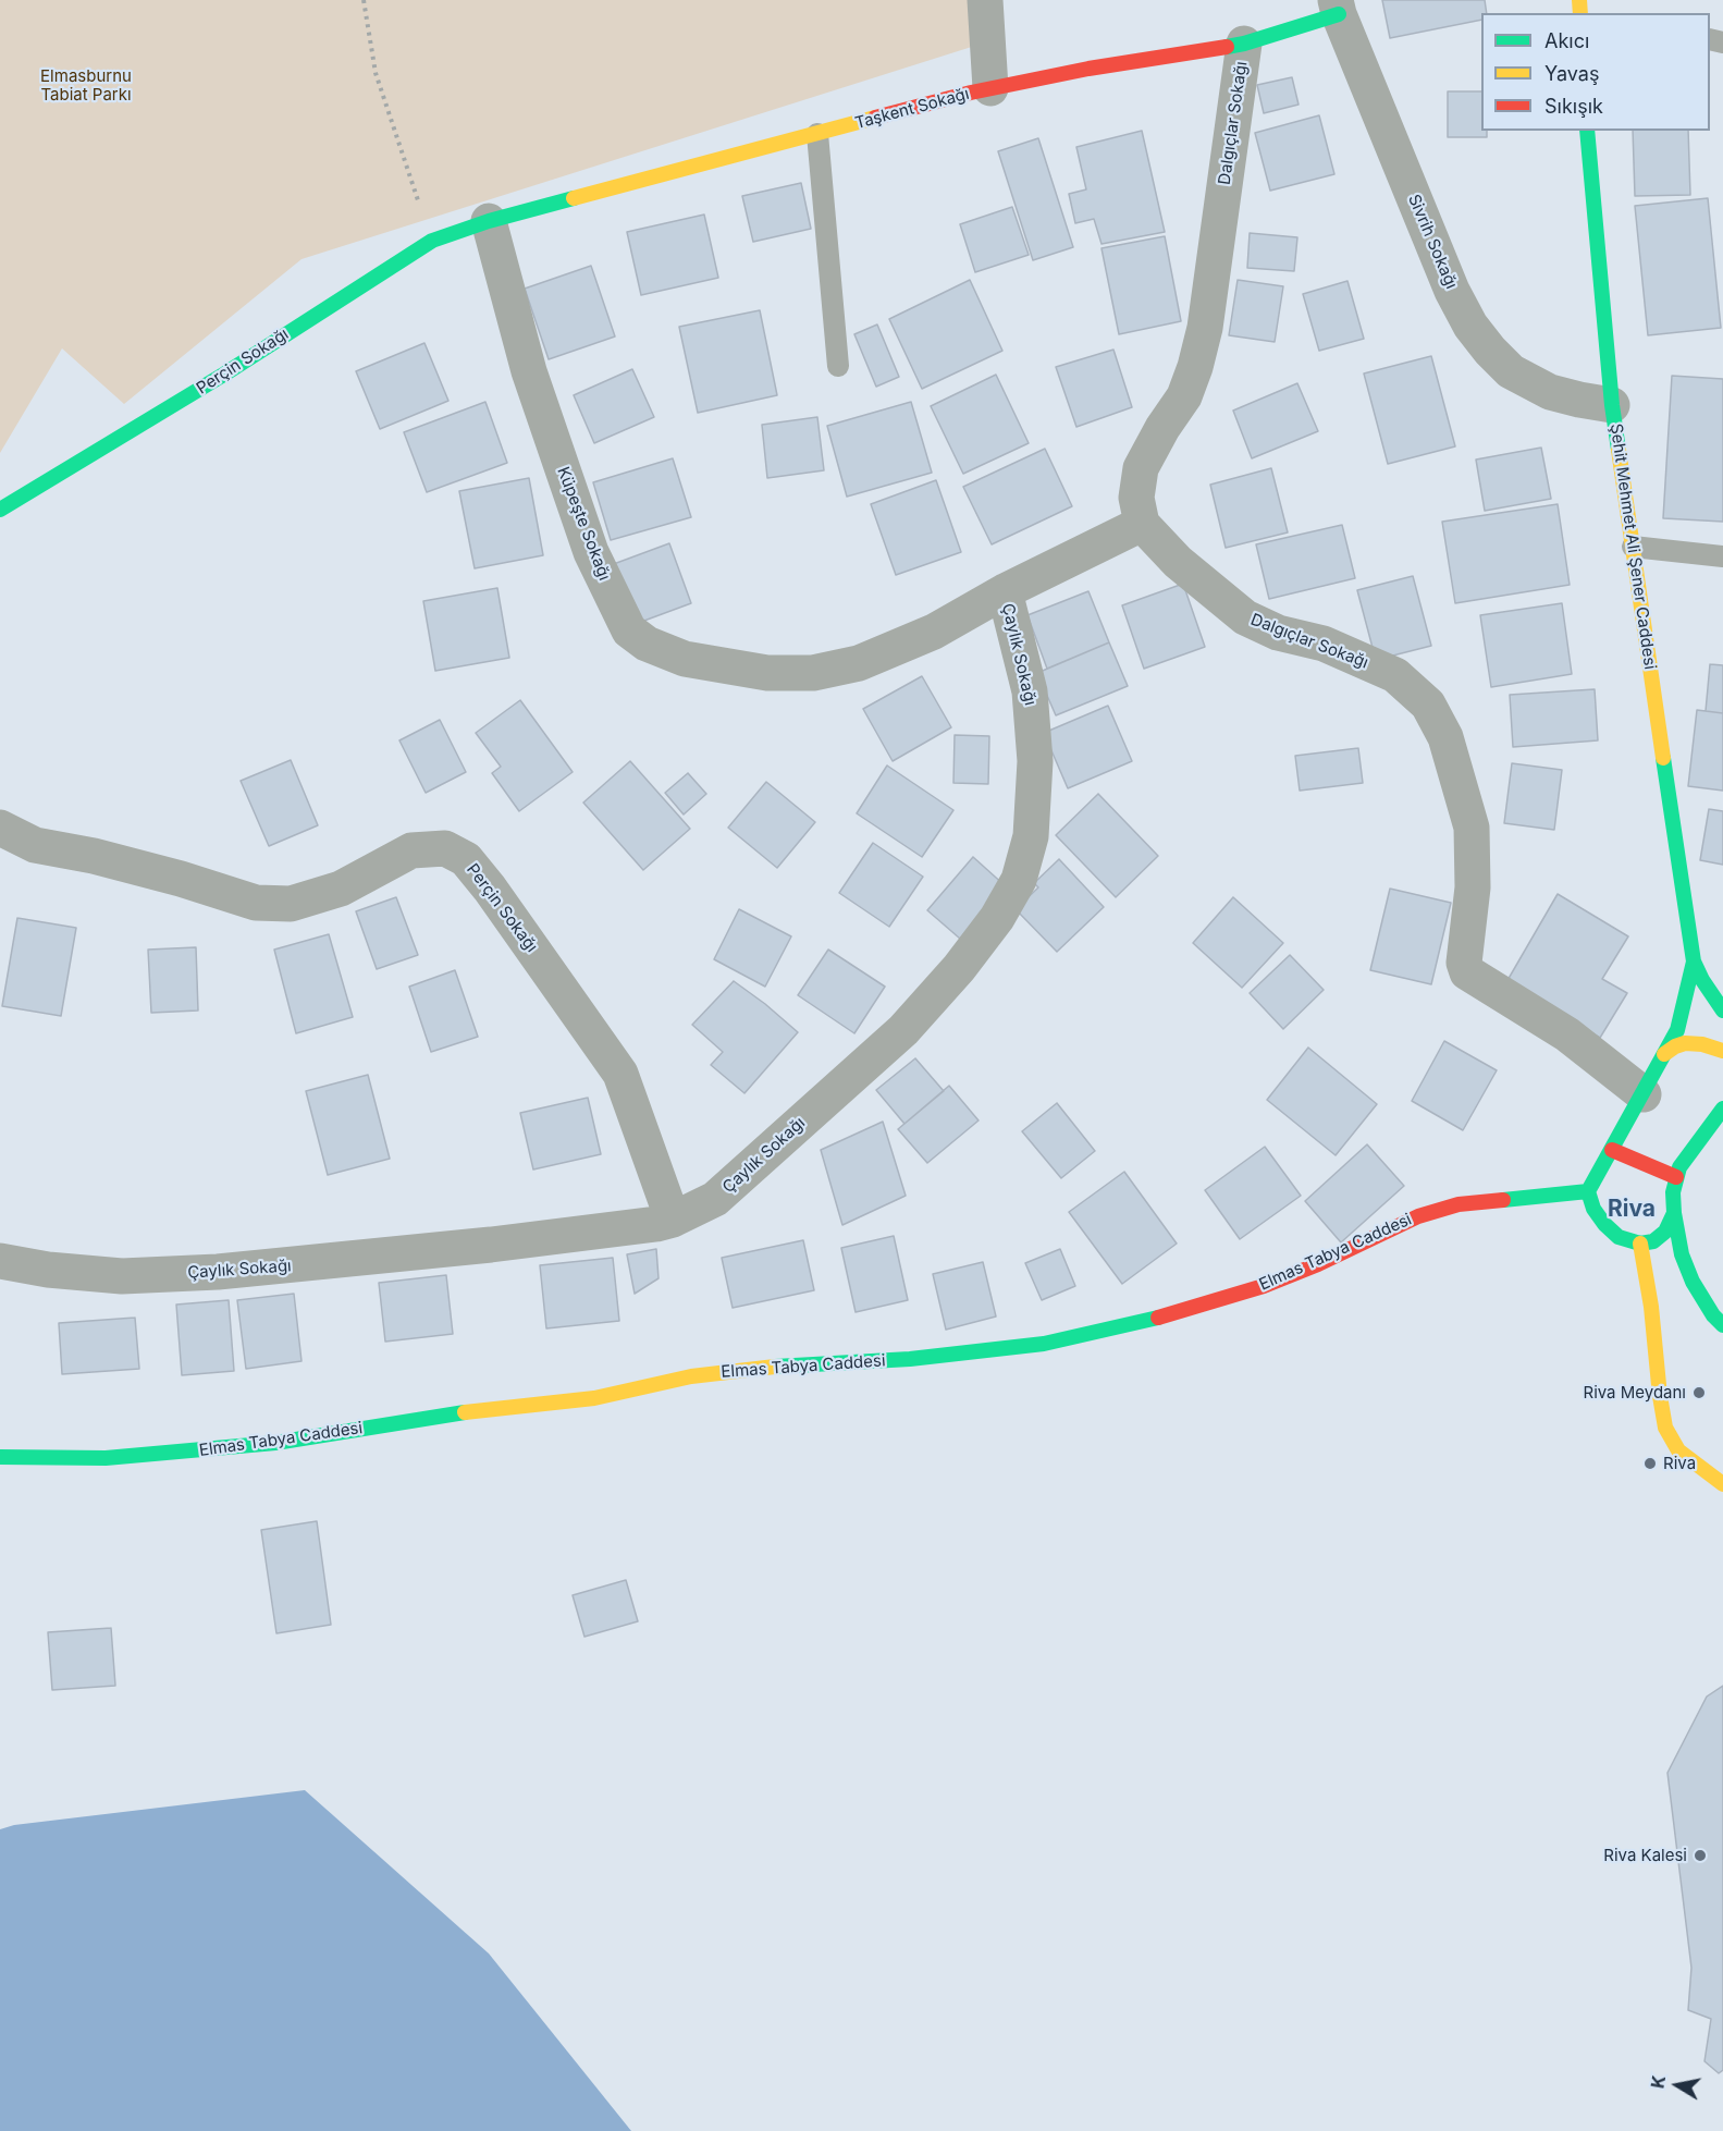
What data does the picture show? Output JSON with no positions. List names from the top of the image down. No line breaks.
{"streets":{"street":["Taşkent Sokağı","Dalgıçlar Sokağı","Sivrih Sokağı","Perçin Sokağı","Küpeşte Sokağı","Şehit Mehmet Ali Şener Caddesi","Çaylık Sokağı","Elmas Tabya Caddesi"]},"crossings":[["Taşkent Sokağı","Dalgıçlar Sokağı"],["Taşkent Sokağı","Sivrih Sokağı"],["Taşkent Sokağı","Perçin Sokağı"],["Taşkent Sokağı","Küpeşte Sokağı"],["Dalgıçlar Sokağı","Küpeşte Sokağı"],["Dalgıçlar Sokağı","Şehit Mehmet Ali Şener Caddesi"],["Sivrih Sokağı","Şehit Mehmet Ali Şener Caddesi"],["Perçin Sokağı","Küpeşte Sokağı"],["Perçin Sokağı","Çaylık Sokağı"],["Küpeşte Sokağı","Çaylık Sokağı"],["Şehit Mehmet Ali Şener Caddesi","Elmas Tabya Caddesi"]],"districts":["Riva"],"parks":["Elmasburnu Tabiat Parkı"],"places":["Riva Meydanı","Riva","Riva Kalesi"],"legend":["Akıcı","Yavaş","Sıkışık"],"north":"left"}
